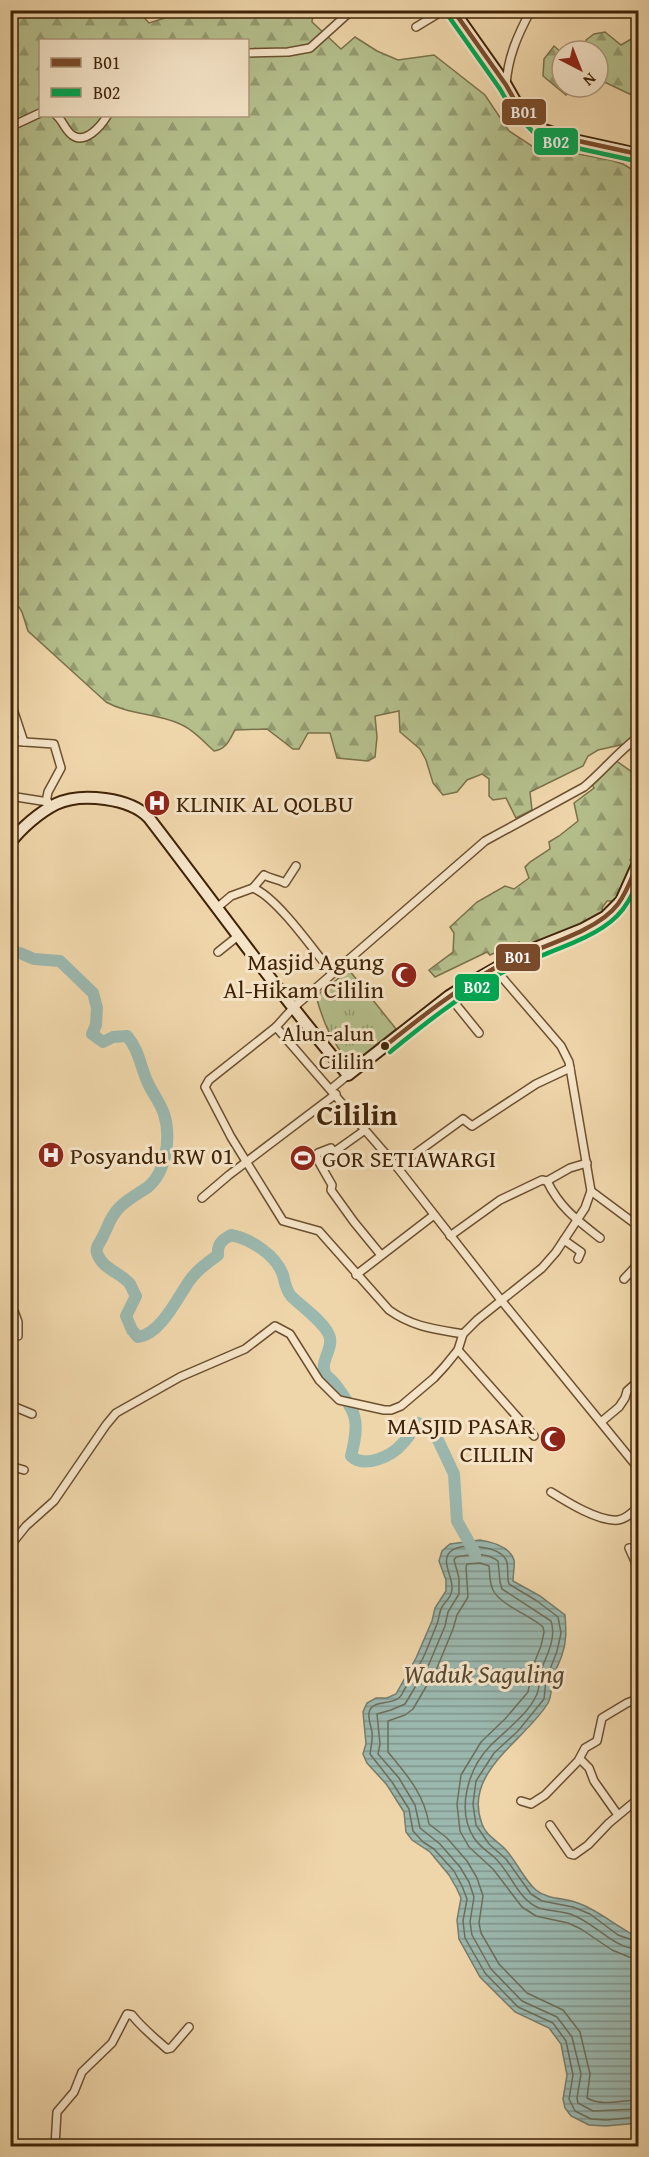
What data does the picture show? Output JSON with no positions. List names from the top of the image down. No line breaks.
{"districts":["Cililin"],"water":["Waduk Saguling"],"places":{"hospital":["KLINIK AL QOLBU","Posyandu RW 01"],"mosque":["Masjid Agung Al-Hikam Cililin","MASJID PASAR CILILIN"],"other":["Alun-alun Cililin"],"sports":["GOR SETIAWARGI"]},"lines":["transit line B01","transit line B02"],"legend":["B01","B02"],"north":"bottom right"}
